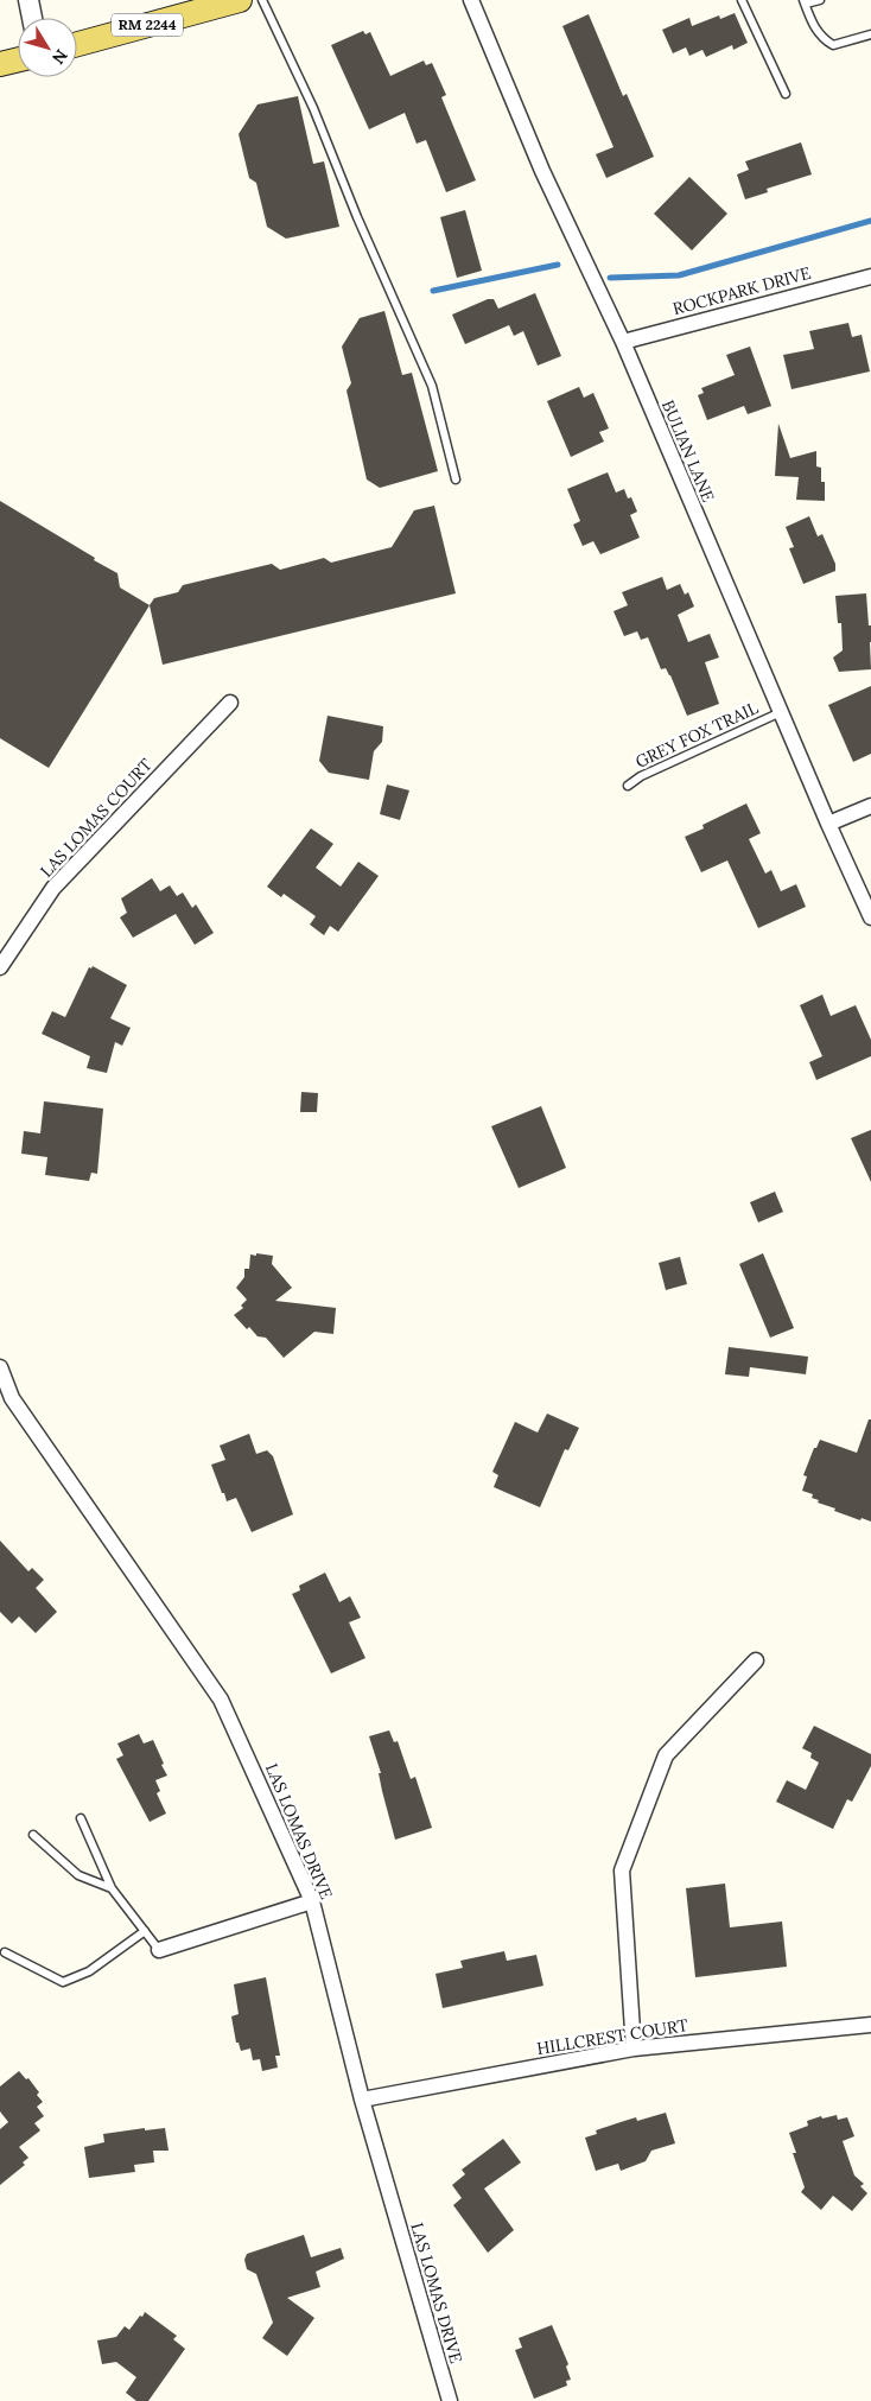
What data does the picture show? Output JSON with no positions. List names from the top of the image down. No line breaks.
{"streets":{"main road":["RM 2244"],"street":["ROCKPARK DRIVE","BULIAN LANE","LAS LOMAS COURT","LAS LOMAS DRIVE","HILLCREST COURT"],"lane":["GREY FOX TRAIL"]},"crossings":[["ROCKPARK DRIVE","BULIAN LANE"],["BULIAN LANE","GREY FOX TRAIL"],["LAS LOMAS DRIVE","HILLCREST COURT"]],"north":"bottom right"}
